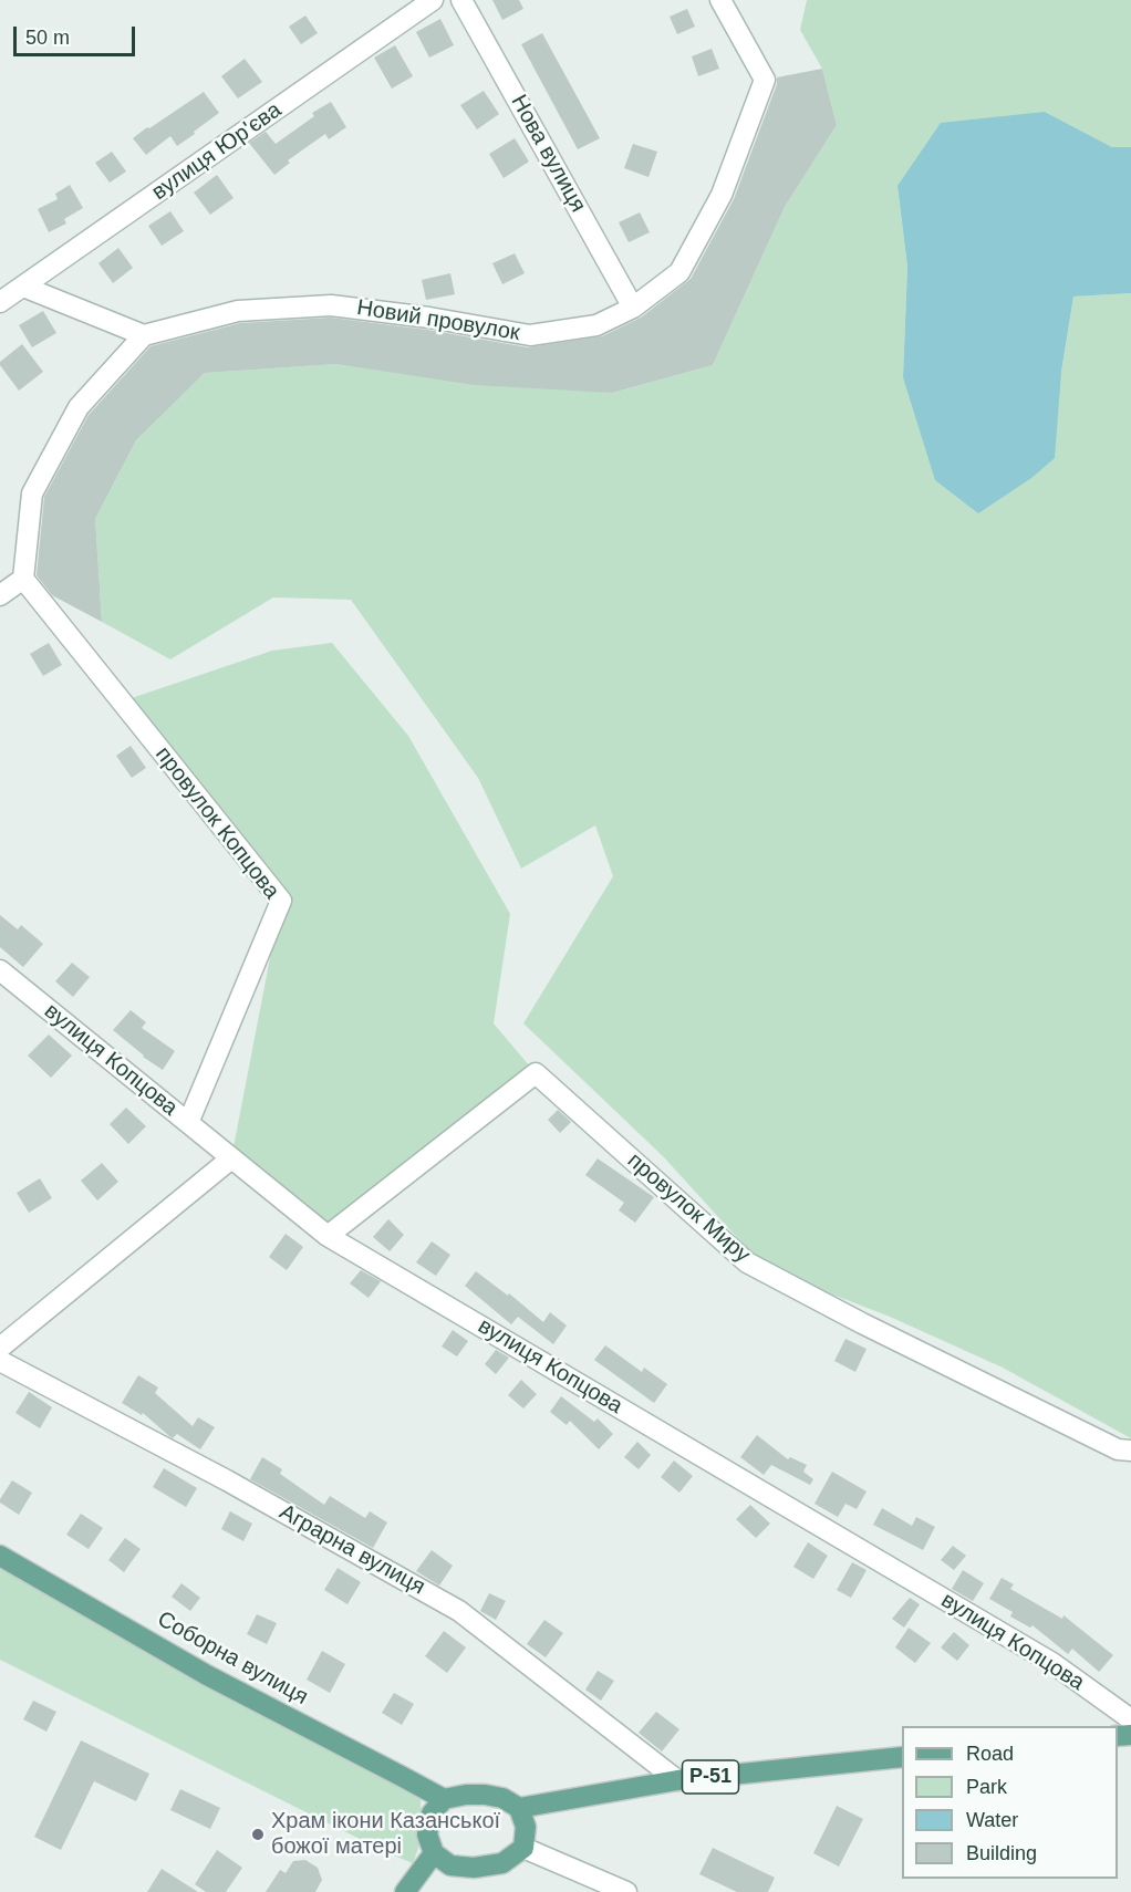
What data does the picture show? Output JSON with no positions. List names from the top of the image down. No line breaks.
{"streets":{"main road":["Соборна вулиця","Р-51"],"street":["вулиця Юр'єва","Нова вулиця","Новий провулок","провулок Копцова","вулиця Копцова","провулок Миру","Аграрна вулиця"]},"crossings":[["Нова вулиця","Новий провулок"],["провулок Копцова","вулиця Копцова"],["вулиця Копцова","провулок Миру"],["Аграрна вулиця","Р-51"],["Соборна вулиця","Р-51"]],"places":["Храм ікони Казанської божої матері"],"legend":["Road","Park","Water","Building"],"scale_bar":"50 m"}
